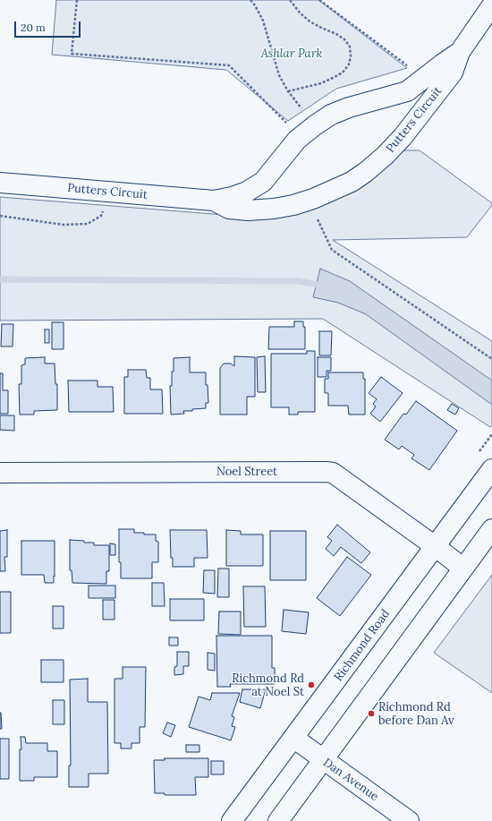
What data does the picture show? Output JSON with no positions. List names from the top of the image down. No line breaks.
{"streets":{"street":["Putters Circuit","Noel Street","Richmond Road","Dan Avenue"]},"crossings":[["Noel Street","Richmond Road"],["Richmond Road","Dan Avenue"]],"parks":["Ashlar Park"],"places":["Richmond Rd at Noel St","Richmond Rd before Dan Av"],"scale_bar":"20 m"}
